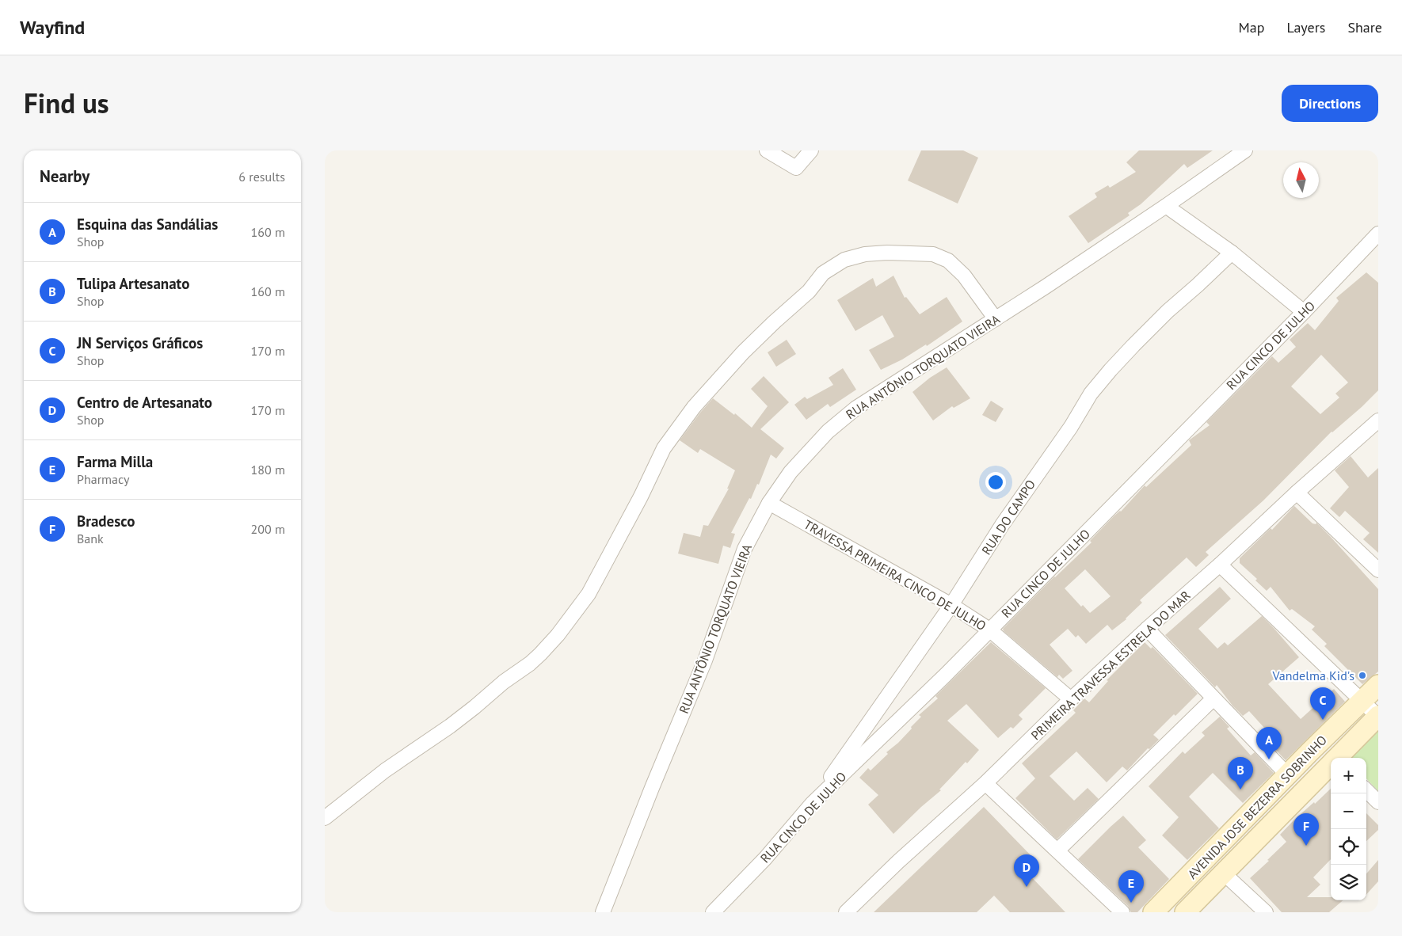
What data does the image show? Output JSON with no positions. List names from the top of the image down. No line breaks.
{"streets":{"main road":["AVENIDA JOSE BEZERRA SOBRINHO"],"street":["RUA CINCO DE JULHO","RUA ANTÔNIO TORQUATO VIEIRA","RUA DO CAMPO","TRAVESSA PRIMEIRA CINCO DE JULHO","PRIMEIRA TRAVESSA ESTRELA DO MAR"]},"crossings":[["RUA CINCO DE JULHO","RUA DO CAMPO"],["RUA CINCO DE JULHO","TRAVESSA PRIMEIRA CINCO DE JULHO"],["RUA ANTÔNIO TORQUATO VIEIRA","TRAVESSA PRIMEIRA CINCO DE JULHO"],["RUA DO CAMPO","TRAVESSA PRIMEIRA CINCO DE JULHO"],["TRAVESSA PRIMEIRA CINCO DE JULHO","PRIMEIRA TRAVESSA ESTRELA DO MAR"]],"places":["Vandelma Kid's"],"north":"top","page":{"header":"Wayfind","nav":["Map","Layers","Share"],"title":"Find us","buttons":"Directions","heading":["Nearby","6 results"],"list":[{"mark":"A","name":"Esquina das Sandálias","note":"Shop","value":"160 m"},{"mark":"B","name":"Tulipa Artesanato","note":"Shop","value":"160 m"},{"mark":"C","name":"JN Serviços Gráficos","note":"Shop","value":"170 m"},{"mark":"D","name":"Centro de Artesanato","note":"Shop","value":"170 m"},{"mark":"E","name":"Farma Milla","note":"Pharmacy","value":"180 m"},{"mark":"F","name":"Bradesco","note":"Bank","value":"200 m"}],"pins":["C","A","B","F","D","E"],"map_buttons":["+","−"]}}
